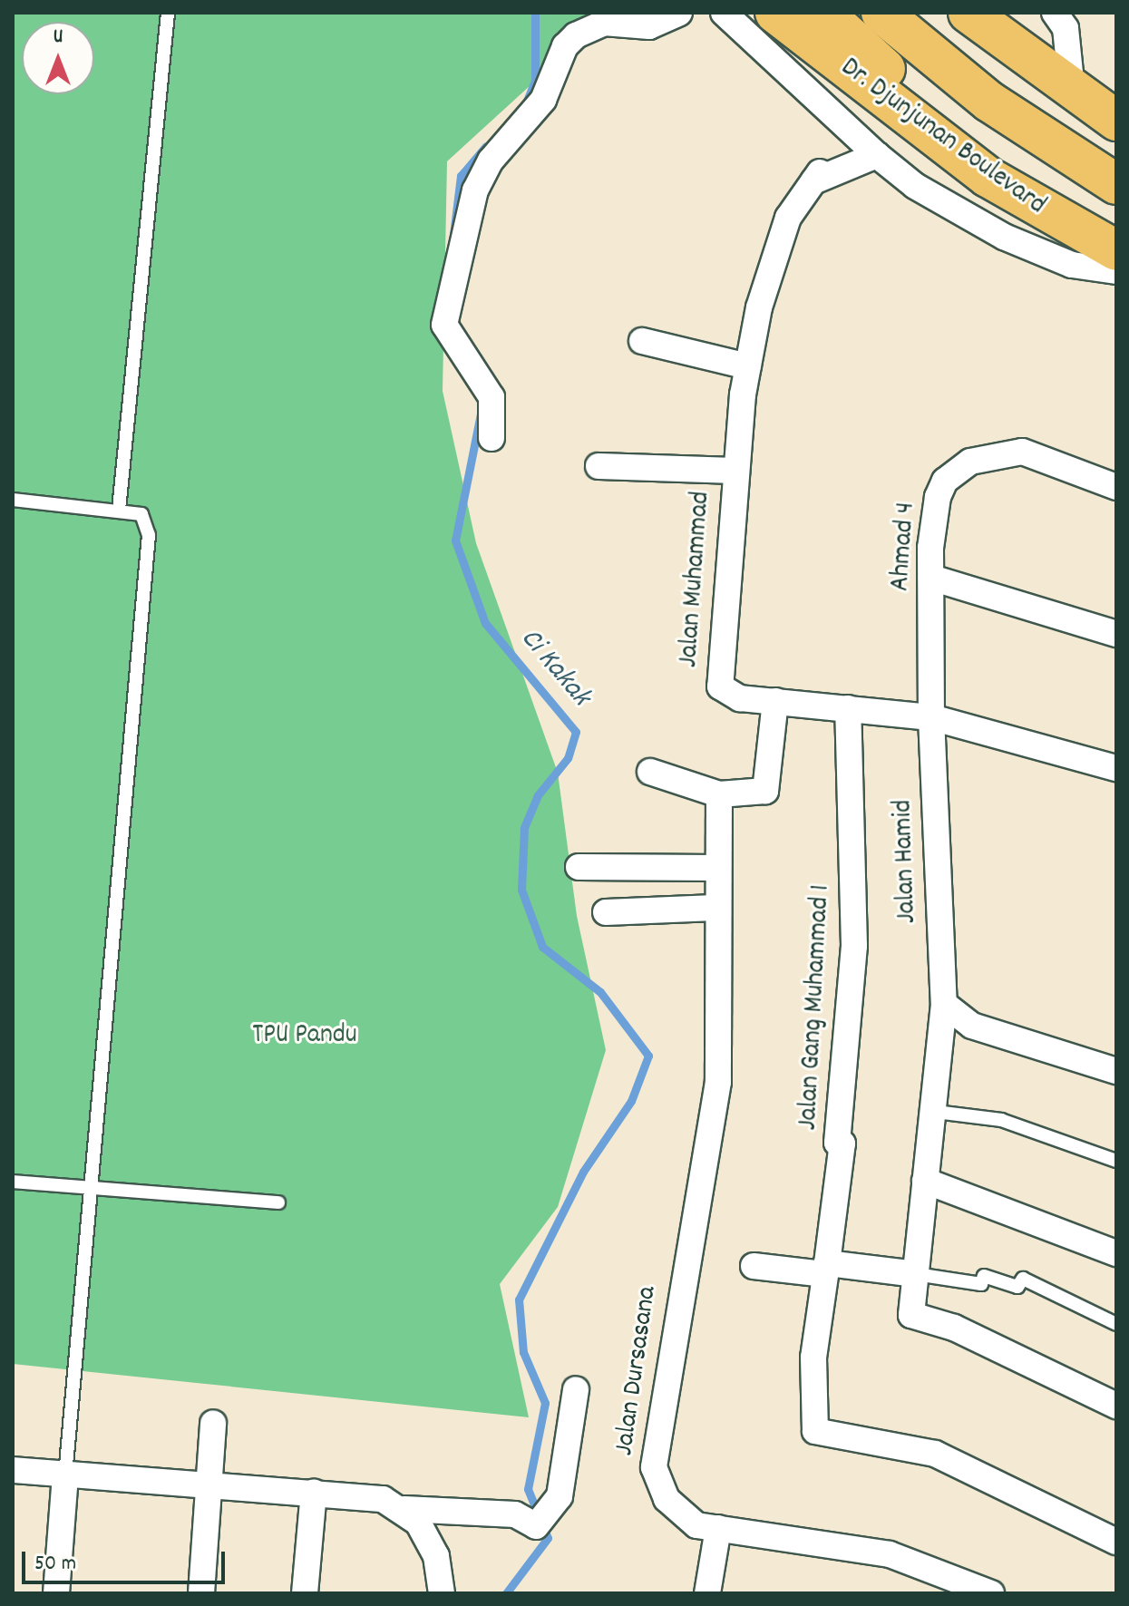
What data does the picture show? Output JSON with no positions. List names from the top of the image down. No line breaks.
{"streets":{"highway":["Dr. Djunjunan Boulevard"],"street":["Ahmad 4","Jalan Muhammad","Jalan Hamid","Jalan Gang Muhammad 1","Jalan Dursasana"]},"crossings":[["Ahmad 4","Jalan Muhammad"],["Ahmad 4","Jalan Hamid"],["Jalan Muhammad","Jalan Hamid"],["Jalan Muhammad","Jalan Gang Muhammad 1"]],"water":["Ci Kakak"],"parks":["TPU Pandu"],"scale_bar":"50 m","north":"top"}
